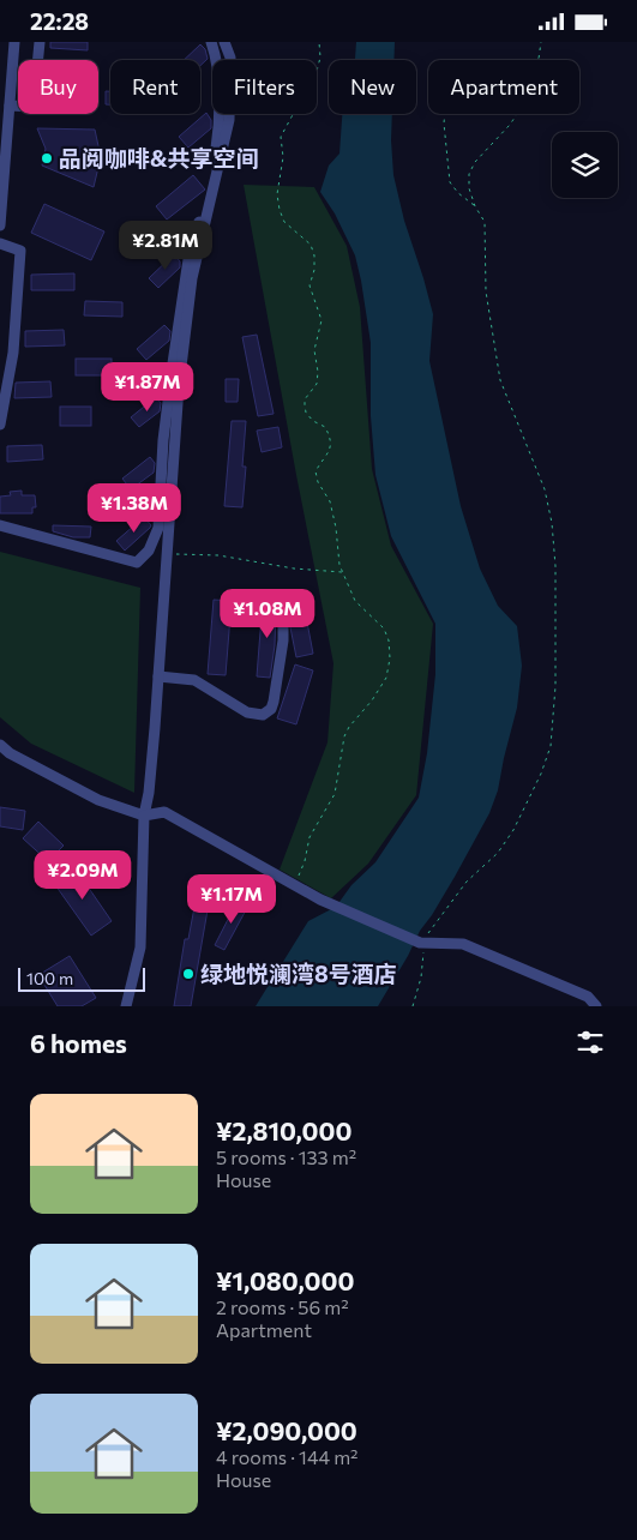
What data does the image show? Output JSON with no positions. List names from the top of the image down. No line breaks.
{"places":["品阅咖啡&共享空间","绿地悦澜湾8号酒店"],"scale_bar":"100 m","page":{"status":"22:28","chip":["Buy","Rent","Filters","New","Apartment"],"price":["¥2.81M","¥1.87M","¥1.38M","¥1.08M","¥2.09M","¥1.17M"],"scale":"100 m","heading":"6 homes","list":[{"name":"¥2,810,000","note":"5 rooms · 133 m² · House"},{"name":"¥1,080,000","note":"2 rooms · 56 m² · Apartment"},{"name":"¥2,090,000","note":"4 rooms · 144 m² · House"}]}}
